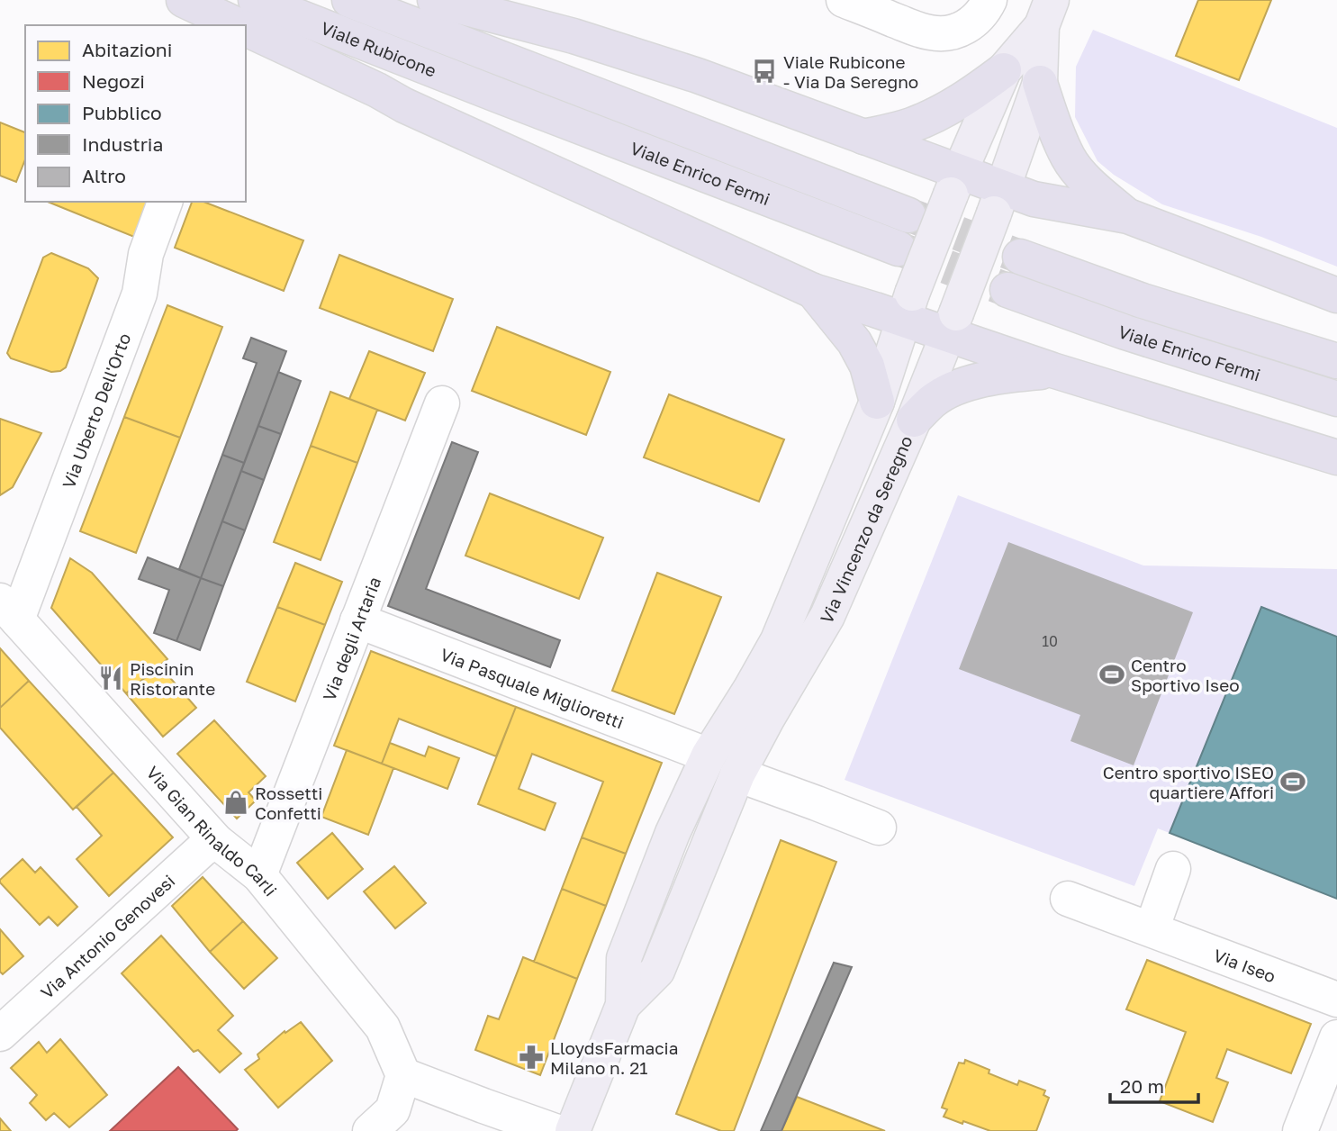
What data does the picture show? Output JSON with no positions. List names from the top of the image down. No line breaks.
{"streets":{"highway":["Viale Rubicone","Viale Enrico Fermi"],"main road":["Via Vincenzo da Seregno"],"street":["Via Uberto Dell'Orto","Via degli Artaria","Via Pasquale Miglioretti","Via Gian Rinaldo Carli","Via Antonio Genovesi","Via Iseo"]},"crossings":[["Viale Rubicone","Viale Enrico Fermi"],["Via Uberto Dell'Orto","Via Gian Rinaldo Carli"],["Via Vincenzo da Seregno","Via Pasquale Miglioretti"],["Via degli Artaria","Via Pasquale Miglioretti"],["Via degli Artaria","Via Gian Rinaldo Carli"],["Via Gian Rinaldo Carli","Via Antonio Genovesi"]],"places":{"bus stop":["Viale Rubicone - Via Da Seregno"],"sports":["Centro Sportivo Iseo","Centro sportivo ISEO quartiere Affori"],"restaurant":["Piscinin Ristorante"],"shop":["Rossetti Confetti"],"pharmacy":["LloydsFarmacia Milano n. 21"]},"house_numbers":["10"],"legend":["Abitazioni","Negozi","Pubblico","Industria","Altro"],"scale_bar":"20 m"}
